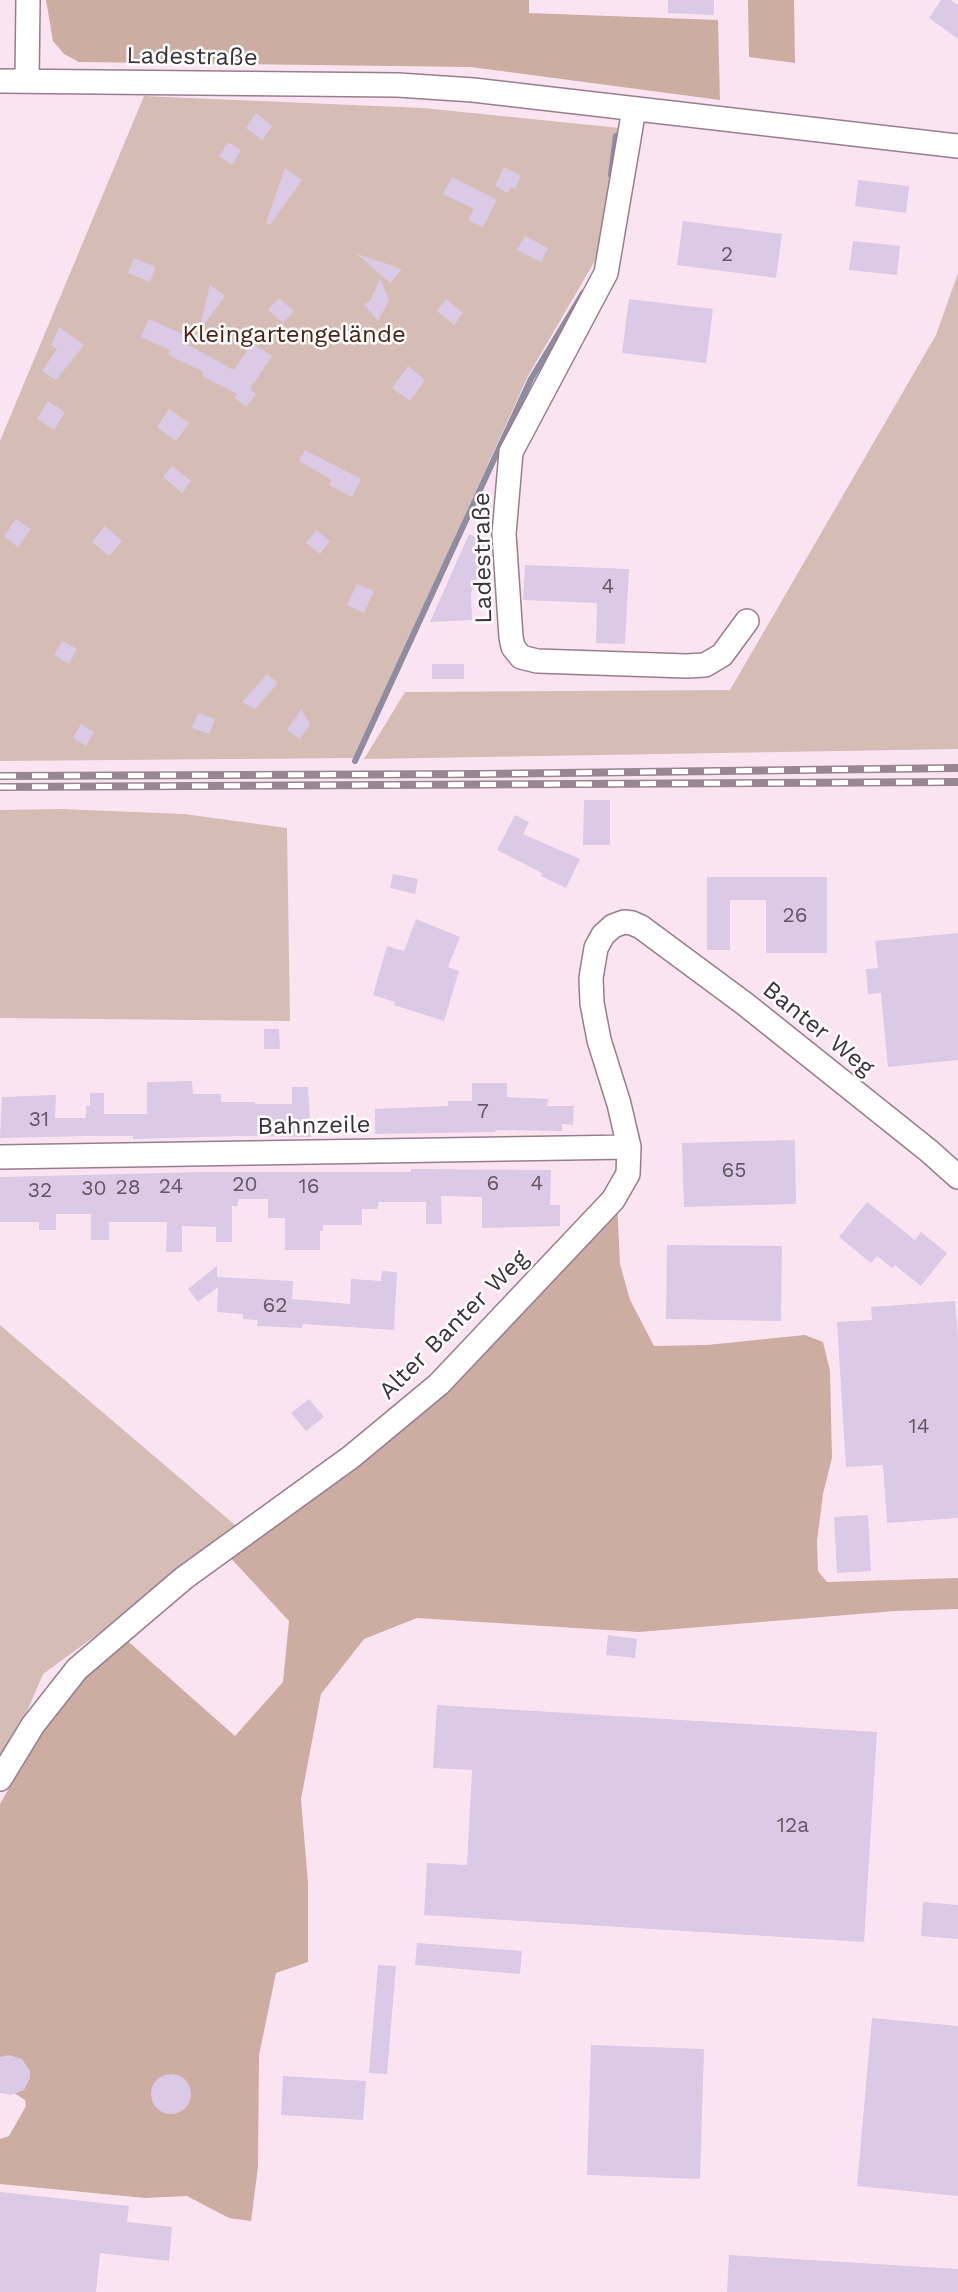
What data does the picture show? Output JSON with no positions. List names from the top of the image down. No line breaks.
{"streets":{"street":["Ladestraße","Banter Weg","Bahnzeile","Alter Banter Weg"]},"crossings":[["Banter Weg","Alter Banter Weg"],["Bahnzeile","Alter Banter Weg"]],"parks":["Kleingartengelände"],"house_numbers":["2","4","26","7","31","65","6","4","20","24","16","28","30","32","62","14","12a"]}
